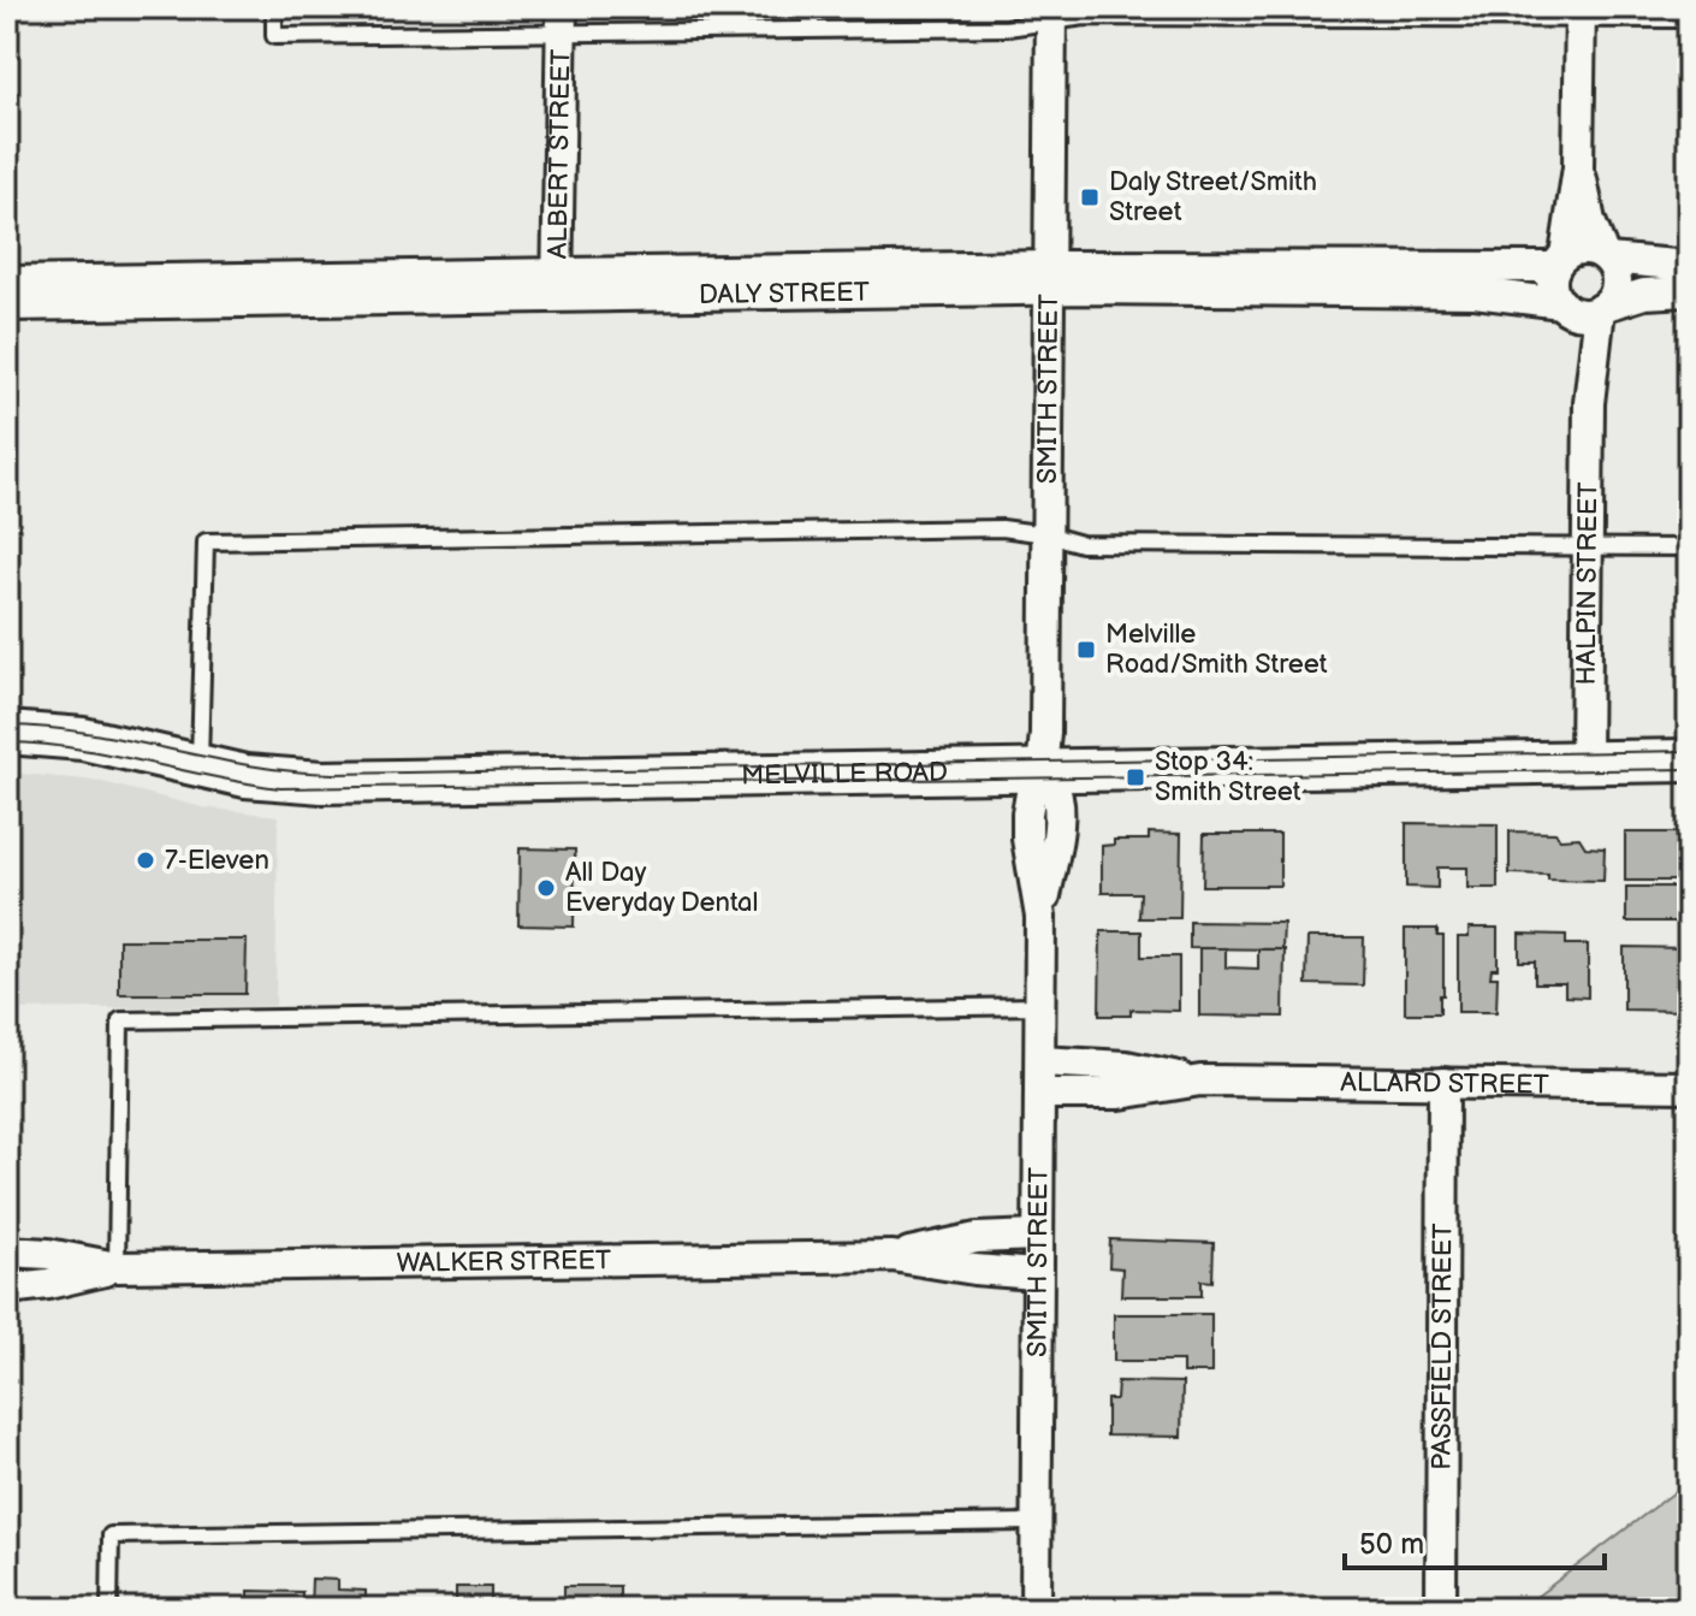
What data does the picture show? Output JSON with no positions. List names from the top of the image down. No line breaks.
{"streets":{"main road":["MELVILLE ROAD"],"street":["ALBERT STREET","DALY STREET","SMITH STREET","HALPIN STREET","ALLARD STREET","WALKER STREET","PASSFIELD STREET"]},"crossings":[["ALBERT STREET","DALY STREET"],["DALY STREET","SMITH STREET"],["DALY STREET","HALPIN STREET"],["SMITH STREET","MELVILLE ROAD"],["SMITH STREET","ALLARD STREET"],["SMITH STREET","WALKER STREET"],["HALPIN STREET","MELVILLE ROAD"],["ALLARD STREET","PASSFIELD STREET"]],"places":{"transit":["Daly Street/Smith Street","Melville Road/Smith Street","Stop 34: Smith Street"],"other":["7-Eleven","All Day Everyday Dental"]},"scale_bar":"50 m"}
